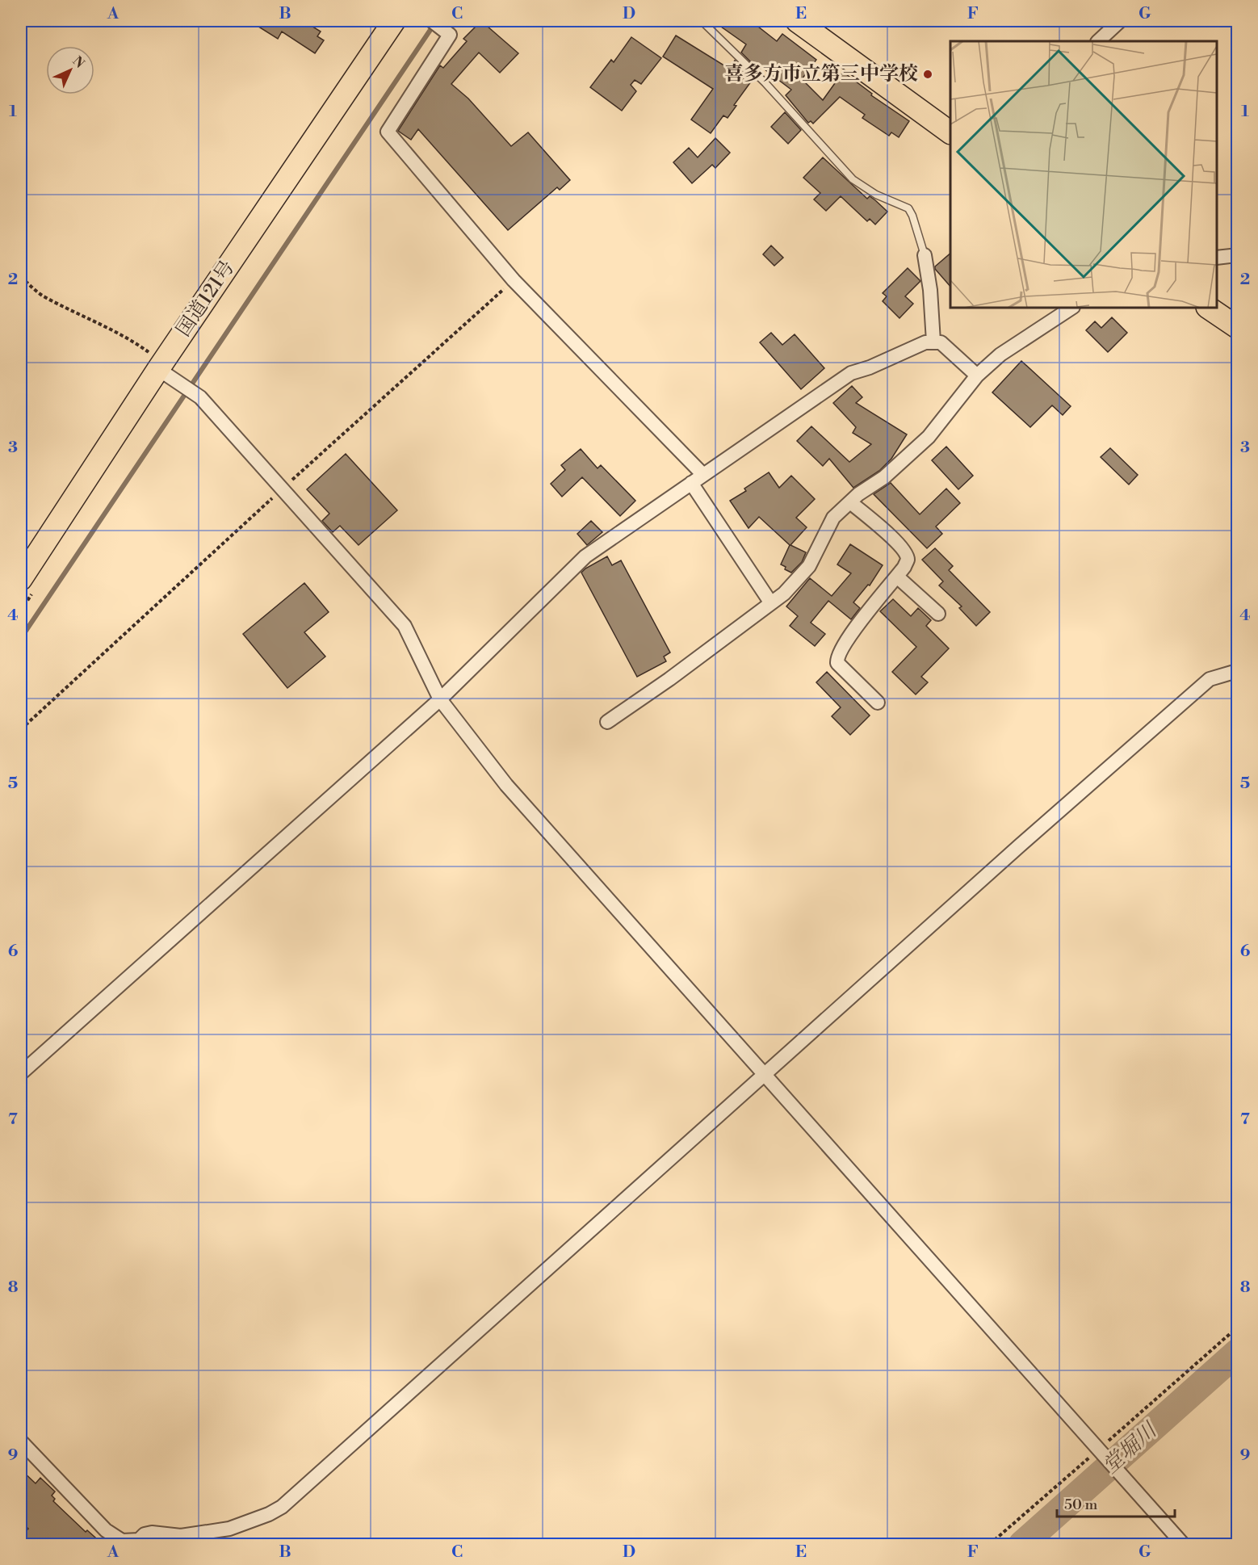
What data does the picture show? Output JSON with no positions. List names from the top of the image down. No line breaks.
{"streets":{"highway":["国道121号"]},"water":["堂堀川"],"places":["喜多方市立第三中学校"],"scale_bar":"50 m","north":"top right","grid":{"columns":["A","B","C","D","E","F","G"],"rows":["1","2","3","4","5","6","7","8","9"]}}
